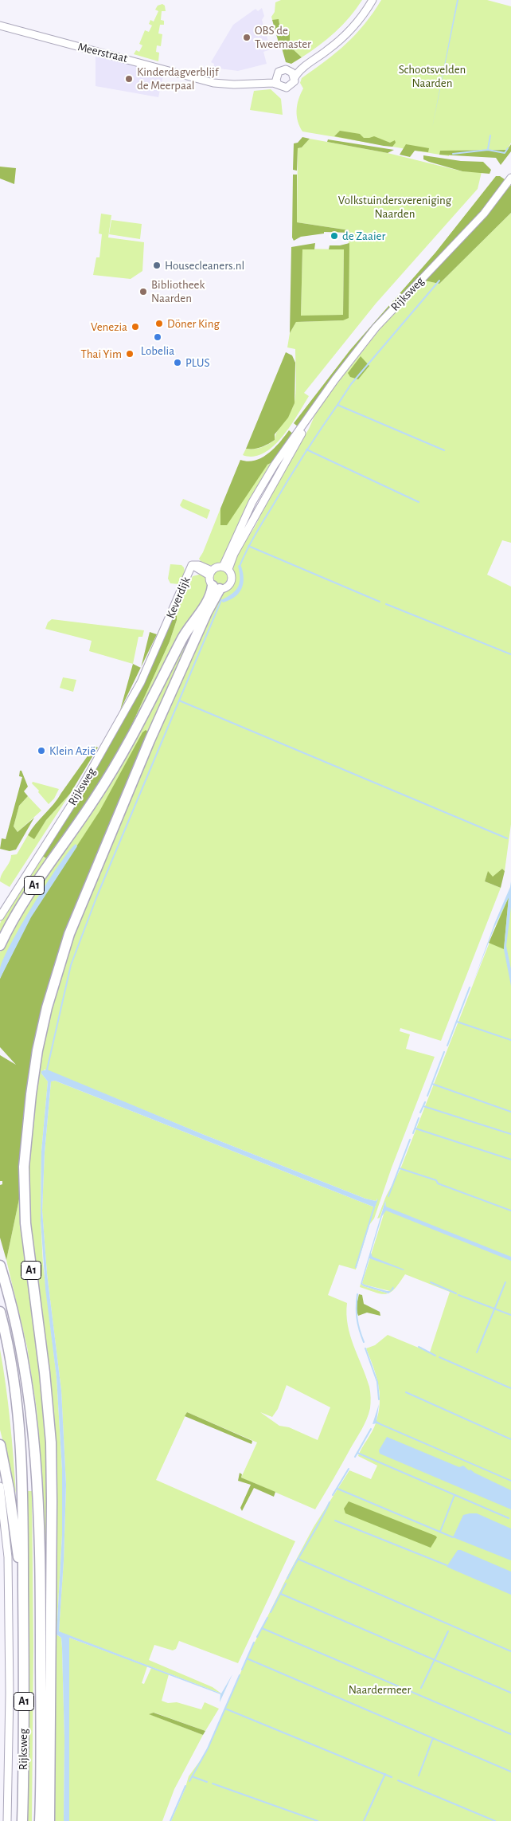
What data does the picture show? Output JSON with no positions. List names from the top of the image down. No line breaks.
{"streets":{"highway":["Rijksweg","A1"],"main road":["Meerstraat","Keverdijk"]},"crossings":[["Rijksweg","Keverdijk"],["Rijksweg","A1"],["Keverdijk","A1"]],"parks":["Schootsvelden Naarden","Volkstuindersvereniging Naarden","Naardermeer"],"places":["OBS de Tweemaster","Kinderdagverblijf de Meerpaal","de Zaaier","Housecleaners.nl","Bibliotheek Naarden","Döner King","Venezia","Lobelia","Thai Yim","PLUS","Klein Azië"]}
